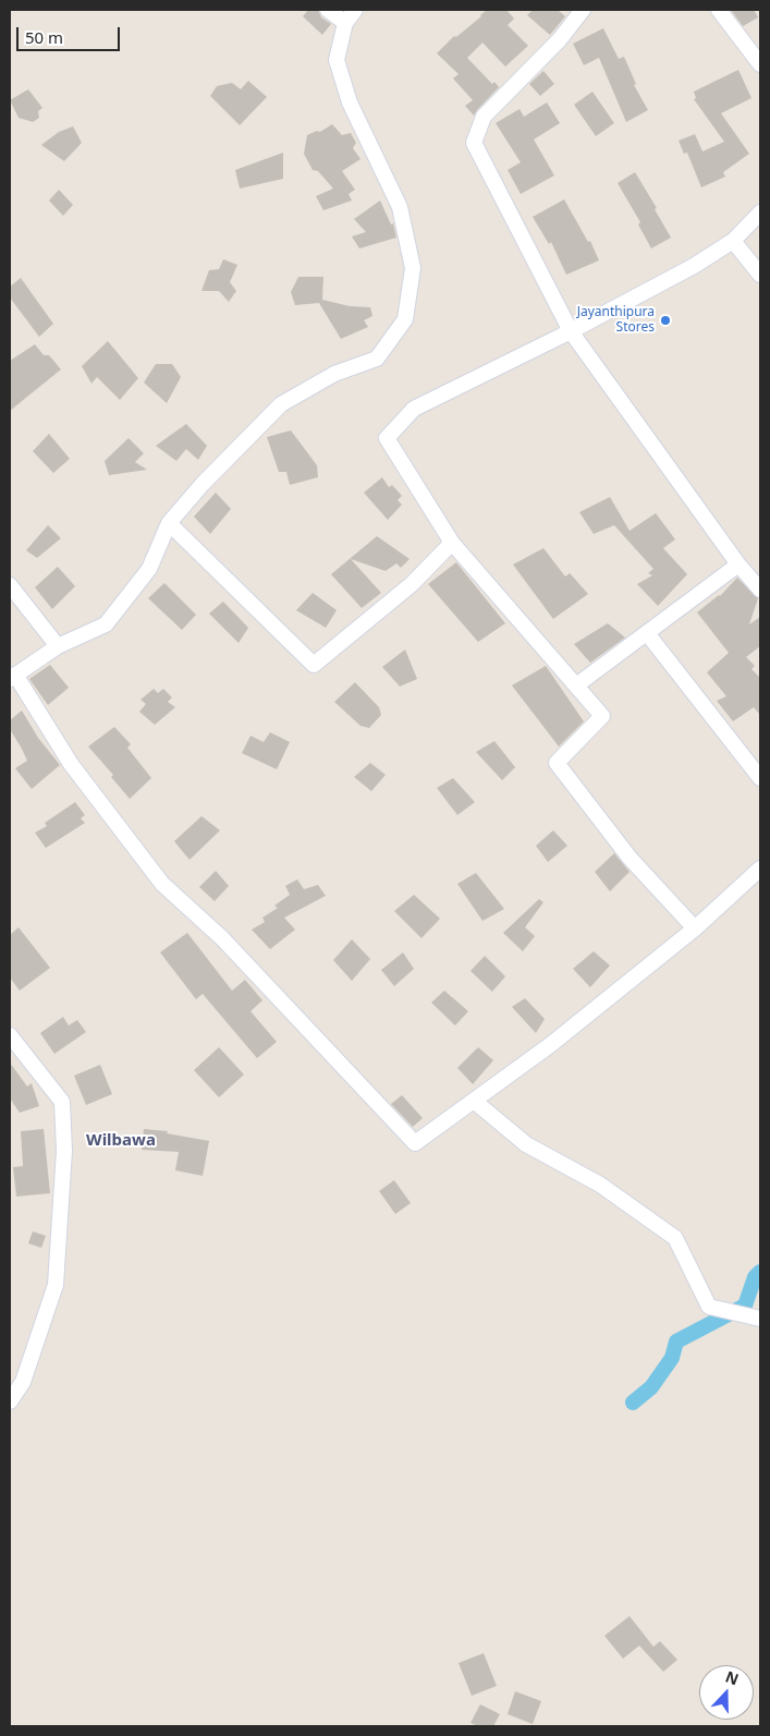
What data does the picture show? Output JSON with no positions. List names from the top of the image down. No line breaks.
{"districts":["Wilbawa"],"places":["Jayanthipura Stores"],"scale_bar":"50 m","north":"top"}
